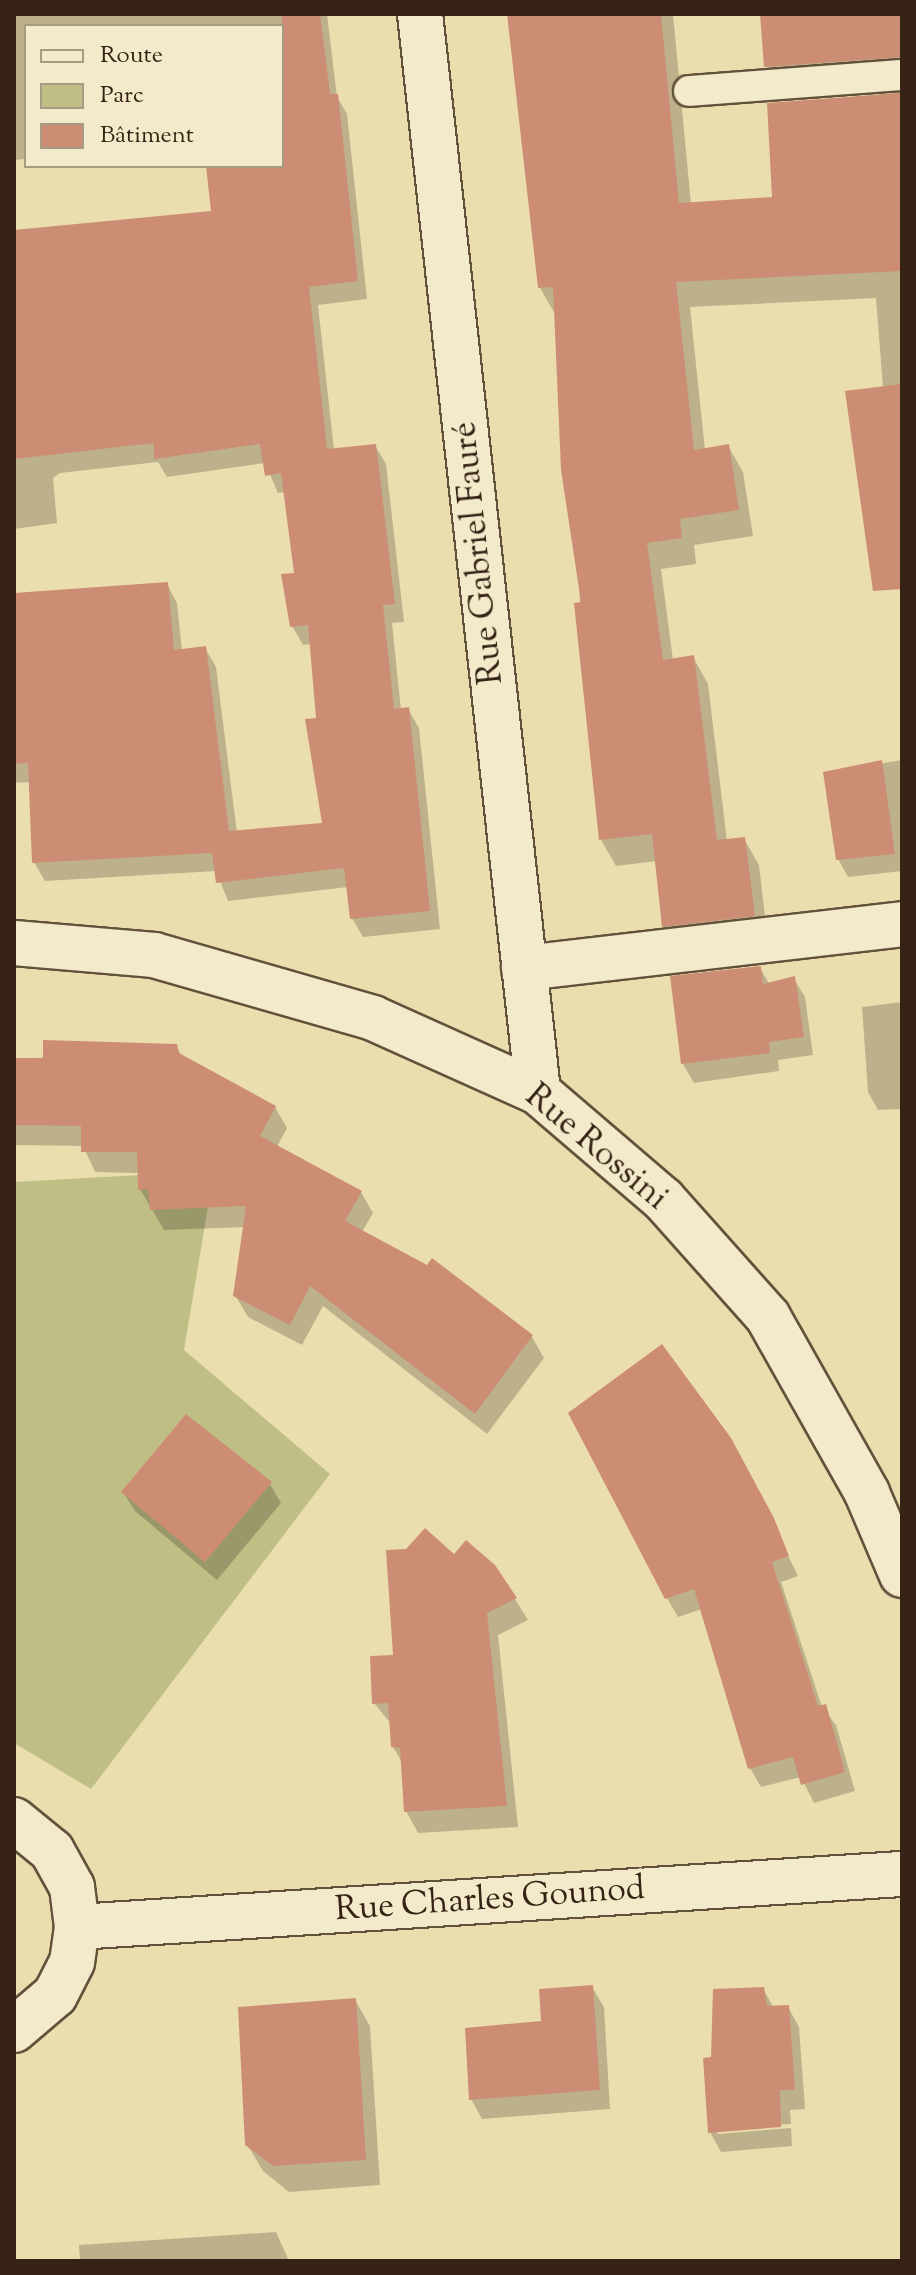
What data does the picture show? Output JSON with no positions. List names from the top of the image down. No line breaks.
{"streets":{"street":["Rue Gabriel Fauré","Rue Rossini","Rue Charles Gounod"]},"crossings":[["Rue Gabriel Fauré","Rue Rossini"]],"legend":["Route","Parc","Bâtiment"]}
